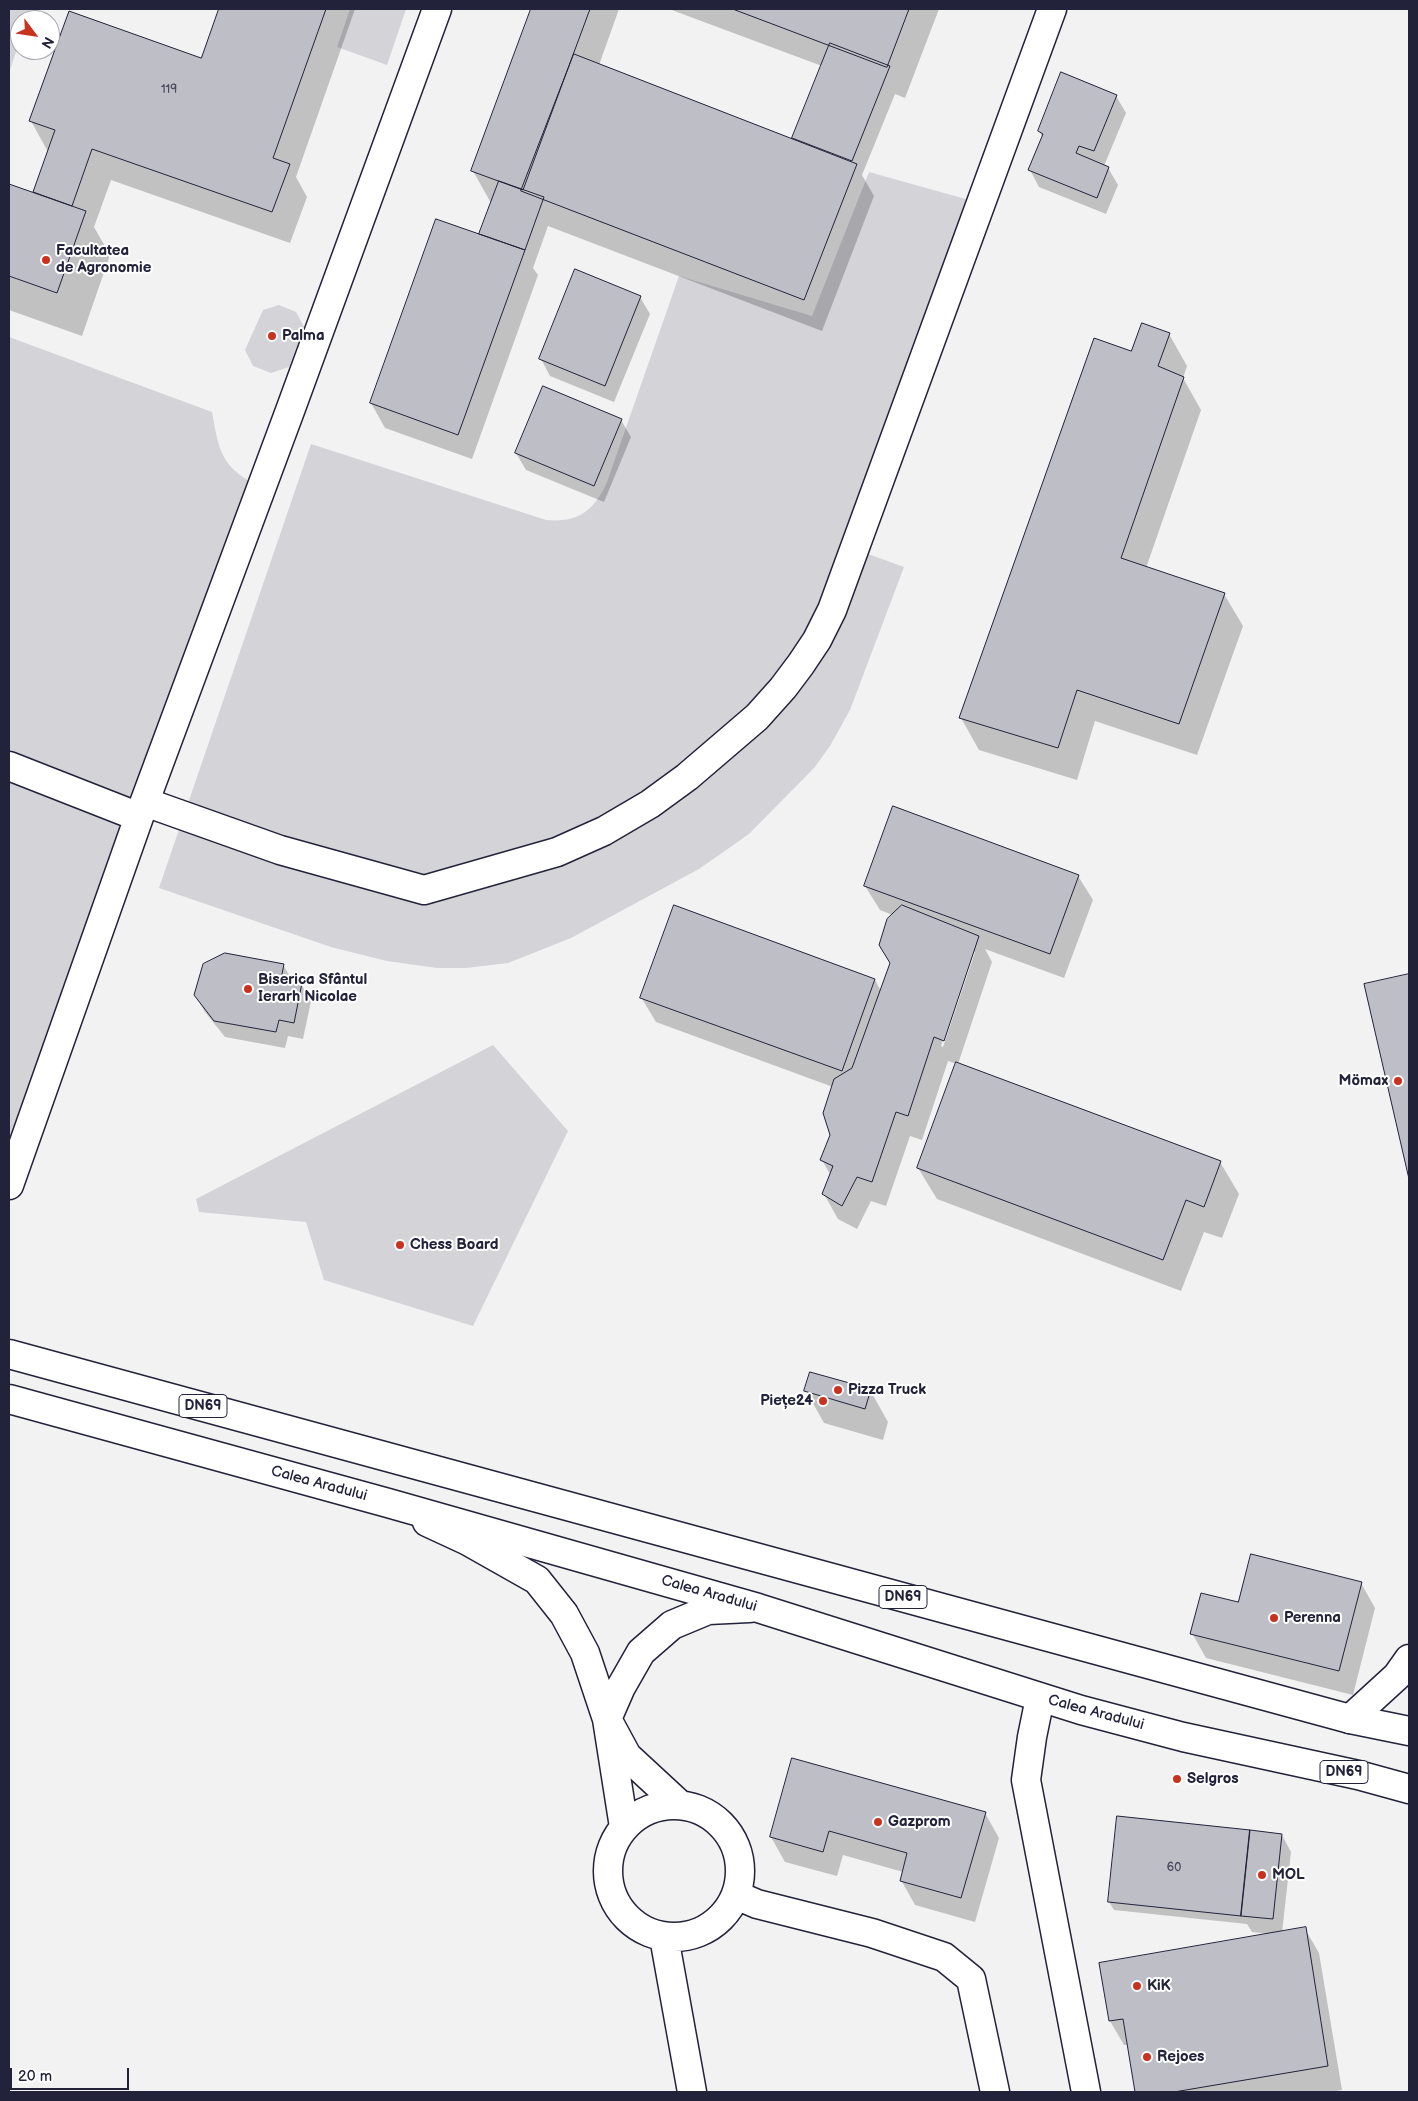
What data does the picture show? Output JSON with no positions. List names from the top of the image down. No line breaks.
{"streets":{"main road":["DN69","Calea Aradului"]},"places":["Facultatea de Agronomie","Palma","Biserica Sfântul Ierarh Nicolae","Mömax","Chess Board","Pizza Truck","Piețe24","Perenna","Selgros","Gazprom","MOL","KiK","Rejoes"],"house_numbers":["119","60"],"scale_bar":"20 m","north":"bottom right"}
